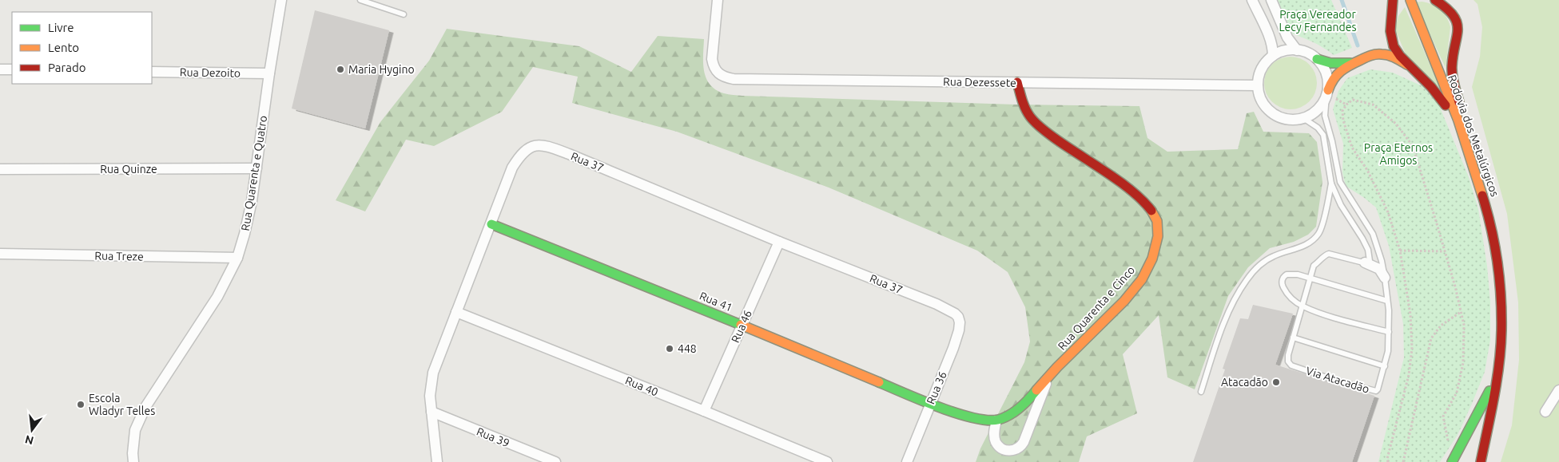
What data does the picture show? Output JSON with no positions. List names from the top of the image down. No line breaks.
{"streets":{"street":["Rua Dezoito","Rua Dezessete","Rodovia dos Metalúrgicos","Rua 37","Rua Quinze","Rua Quarenta e Quatro","Rua Treze","Rua 41","Rua Quarenta e Cinco","Rua 46","Rua 40","Rua 36","Rua 39"],"lane":["Via Atacadão"]},"crossings":[["Rua Dezoito","Rua Quarenta e Quatro"],["Rua Dezessete","Rua Quarenta e Cinco"],["Rua Dezessete","Via Atacadão"],["Rua 37","Rua 41"],["Rua 37","Rua 46"],["Rua 37","Rua 40"],["Rua 37","Rua 36"],["Rua 37","Rua 39"],["Rua Quinze","Rua Quarenta e Quatro"],["Rua Quarenta e Quatro","Rua Treze"],["Rua 41","Rua 46"],["Rua 41","Rua 36"],["Rua 46","Rua 40"]],"parks":["Praça Vereador Lecy Fernandes","Praça Eternos Amigos"],"places":["Maria Hygino","448","Atacadão","Escola Wladyr Telles"],"legend":["Livre","Lento","Parado"],"north":"bottom"}
